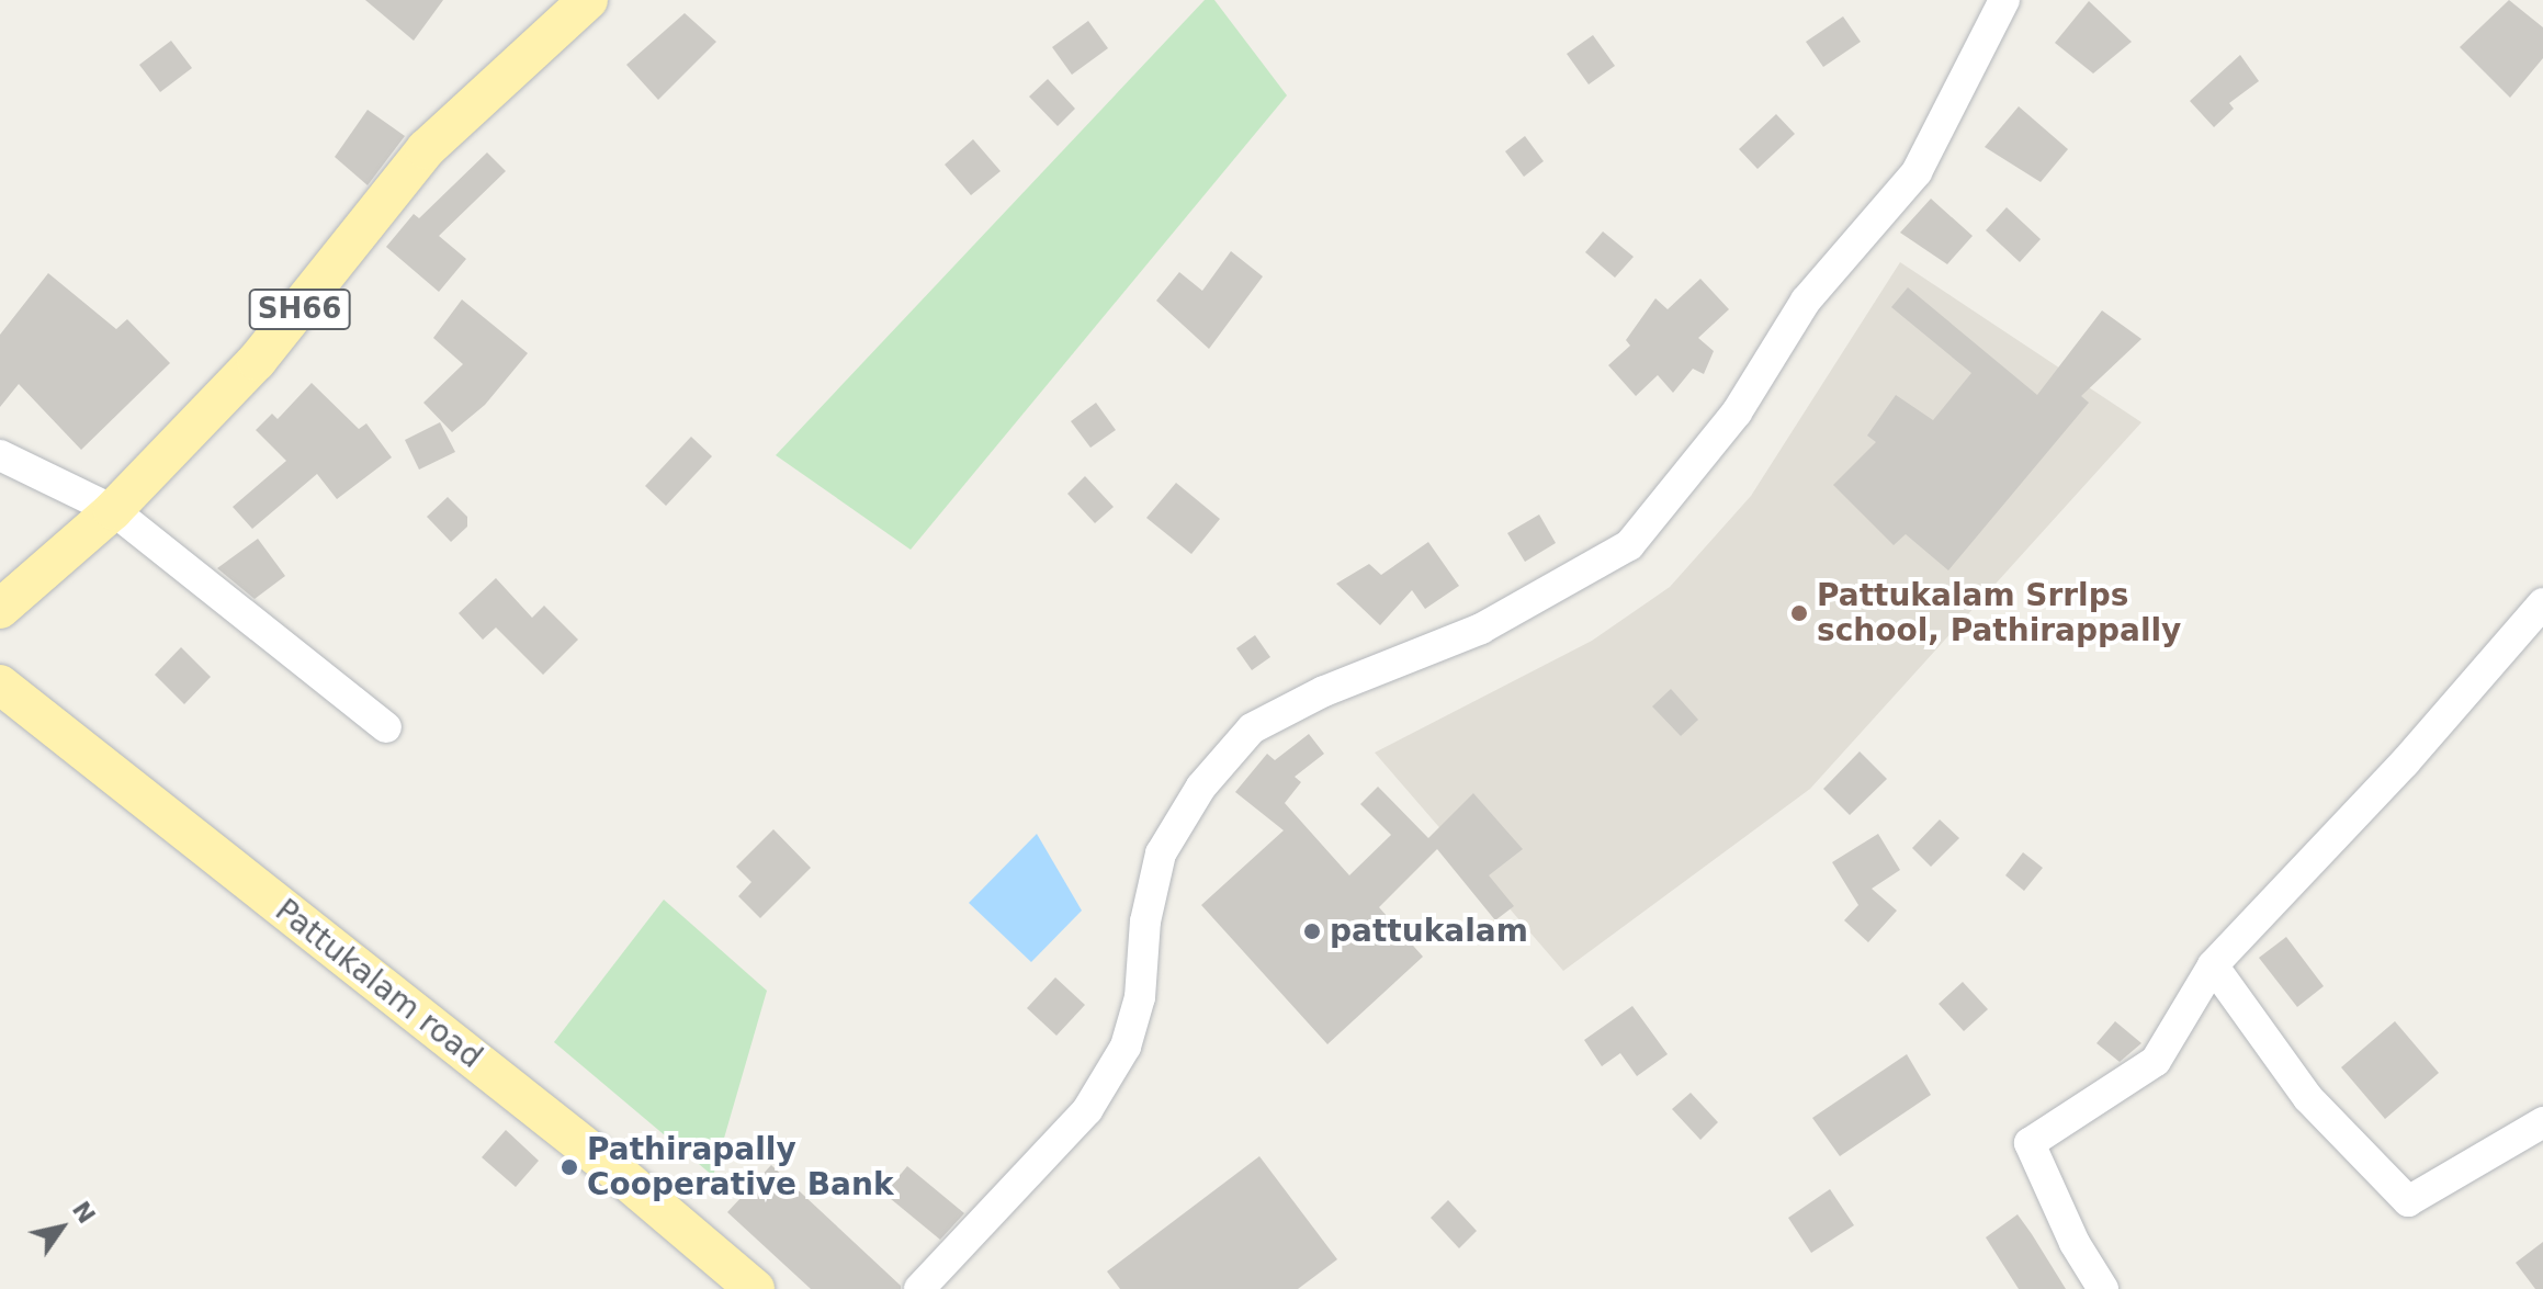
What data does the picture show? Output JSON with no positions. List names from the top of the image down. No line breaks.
{"streets":{"main road":["SH66","Pattukalam road"]},"places":["Pattukalam Srrlps school, Pathirappally","pattukalam","Pathirapally Cooperative Bank"],"north":"top right"}
